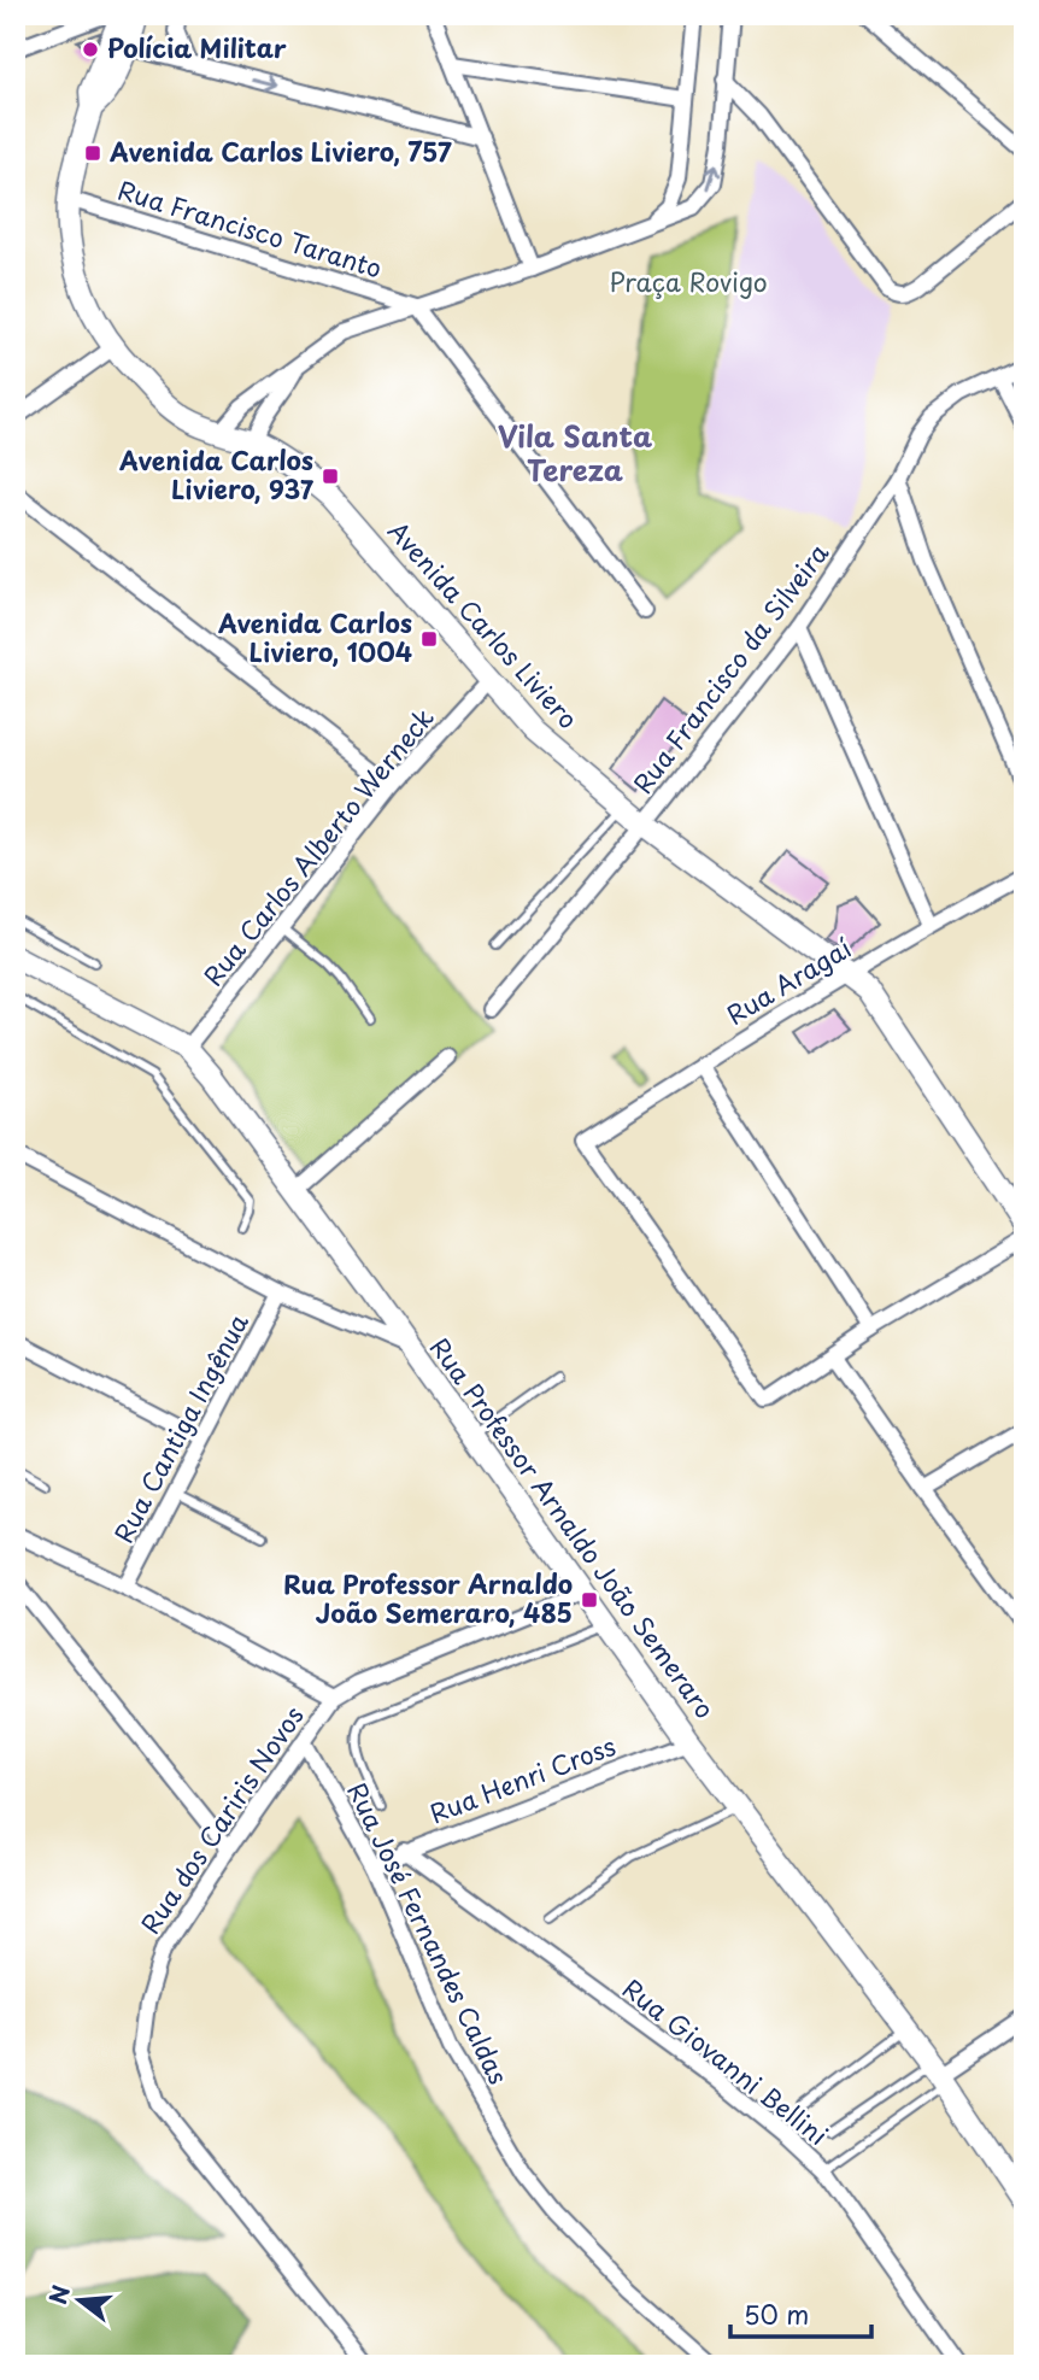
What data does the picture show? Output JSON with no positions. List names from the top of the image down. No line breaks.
{"streets":{"street":["Rua Francisco Taranto","Avenida Carlos Liviero","Rua Francisco da Silveira","Rua Carlos Alberto Werneck","Rua Aragaí","Rua Cantiga Ingênua","Rua Professor Arnaldo João Semeraro","Rua Henri Cross","Rua dos Cariris Novos","Rua José Fernandes Caldas","Rua Giovanni Bellini"]},"crossings":[["Rua Francisco Taranto","Avenida Carlos Liviero"],["Avenida Carlos Liviero","Rua Francisco da Silveira"],["Avenida Carlos Liviero","Rua Carlos Alberto Werneck"],["Avenida Carlos Liviero","Rua Aragaí"],["Rua Carlos Alberto Werneck","Rua Professor Arnaldo João Semeraro"],["Rua Professor Arnaldo João Semeraro","Rua Henri Cross"],["Rua Professor Arnaldo João Semeraro","Rua dos Cariris Novos"],["Rua Henri Cross","Rua José Fernandes Caldas"],["Rua Henri Cross","Rua Giovanni Bellini"],["Rua dos Cariris Novos","Rua José Fernandes Caldas"]],"districts":["Vila Santa Tereza"],"parks":["Praça Rovigo"],"places":{"other":["Polícia Militar"],"transit":["Avenida Carlos Liviero, 757","Avenida Carlos Liviero, 937","Avenida Carlos Liviero, 1004","Rua Professor Arnaldo João Semeraro, 485"]},"scale_bar":"50 m","north":"left"}
